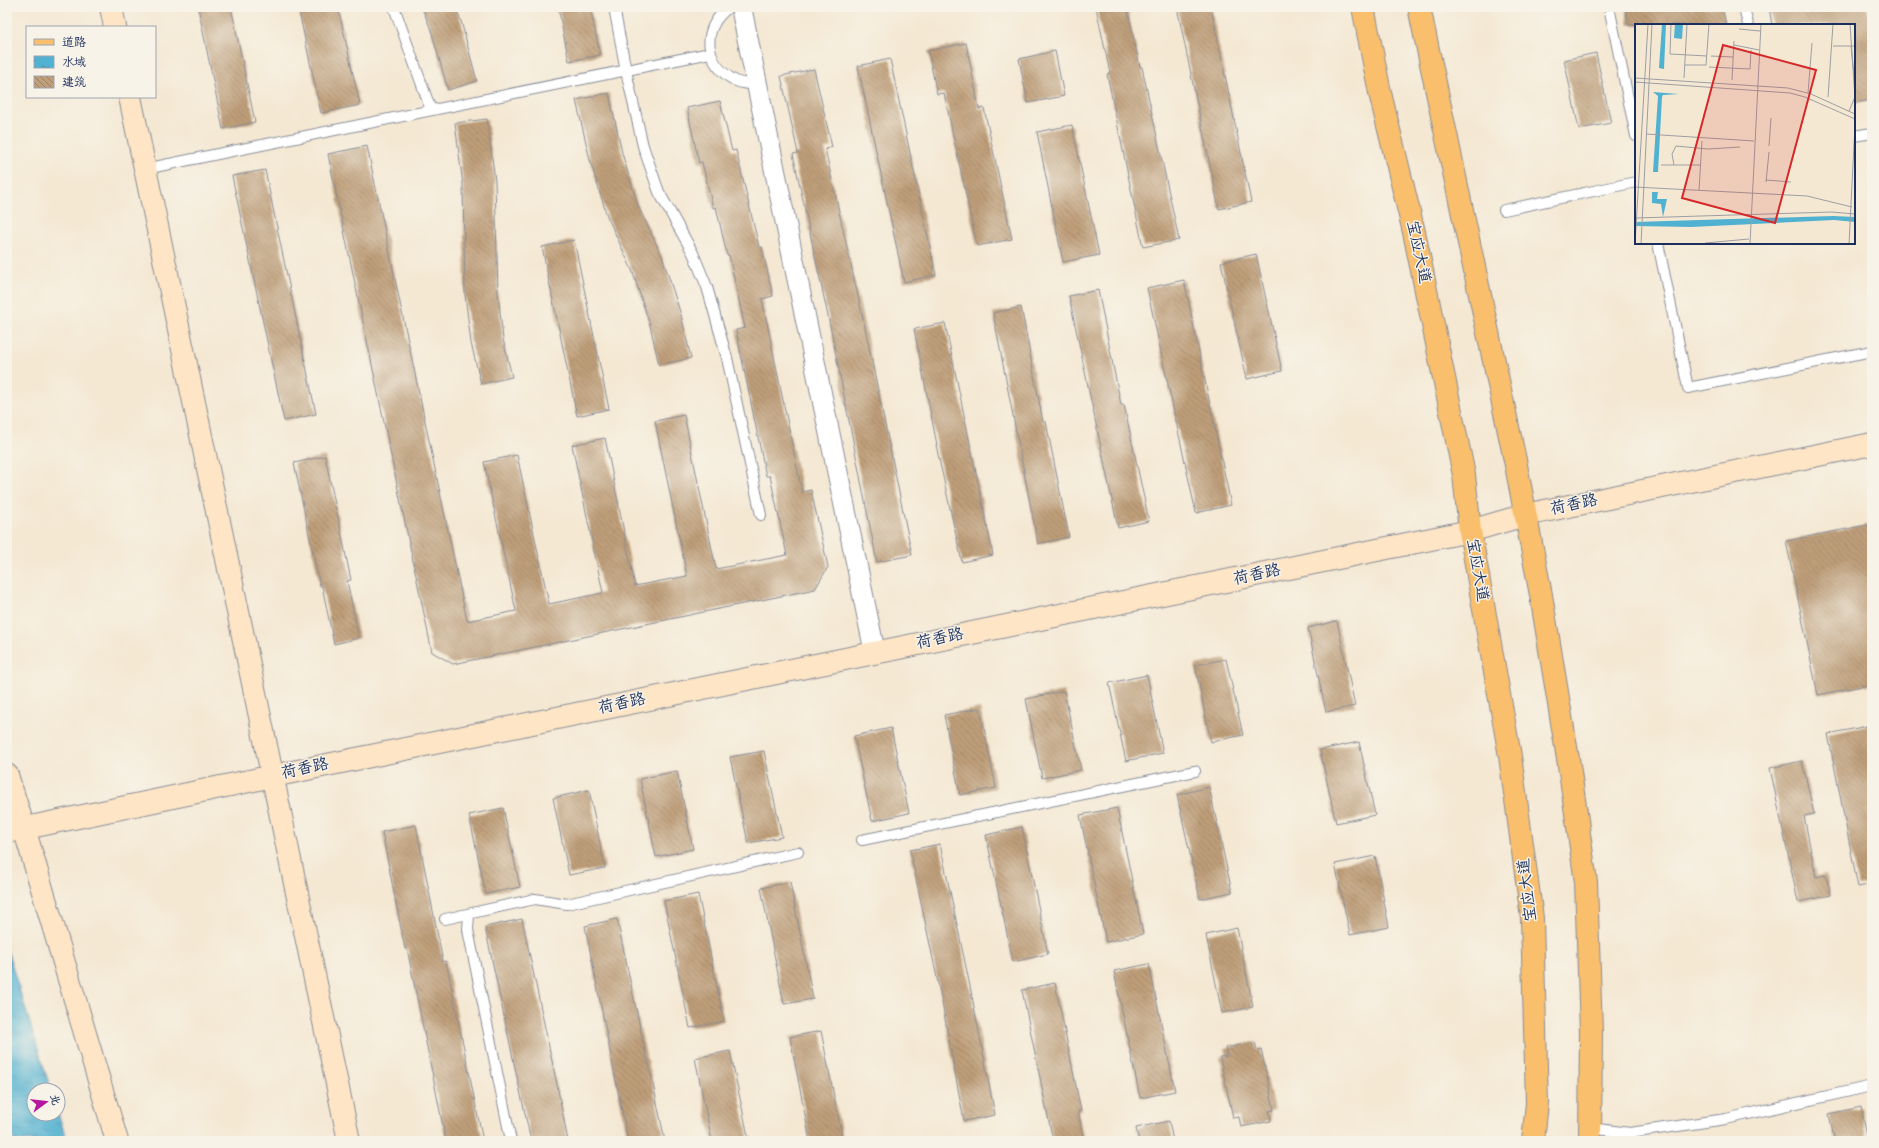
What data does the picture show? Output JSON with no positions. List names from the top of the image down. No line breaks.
{"streets":{"main road":["宝应大道"],"street":["荷香路"]},"crossings":[["宝应大道","荷香路"]],"legend":["道路","水域","建筑"],"north":"right"}
